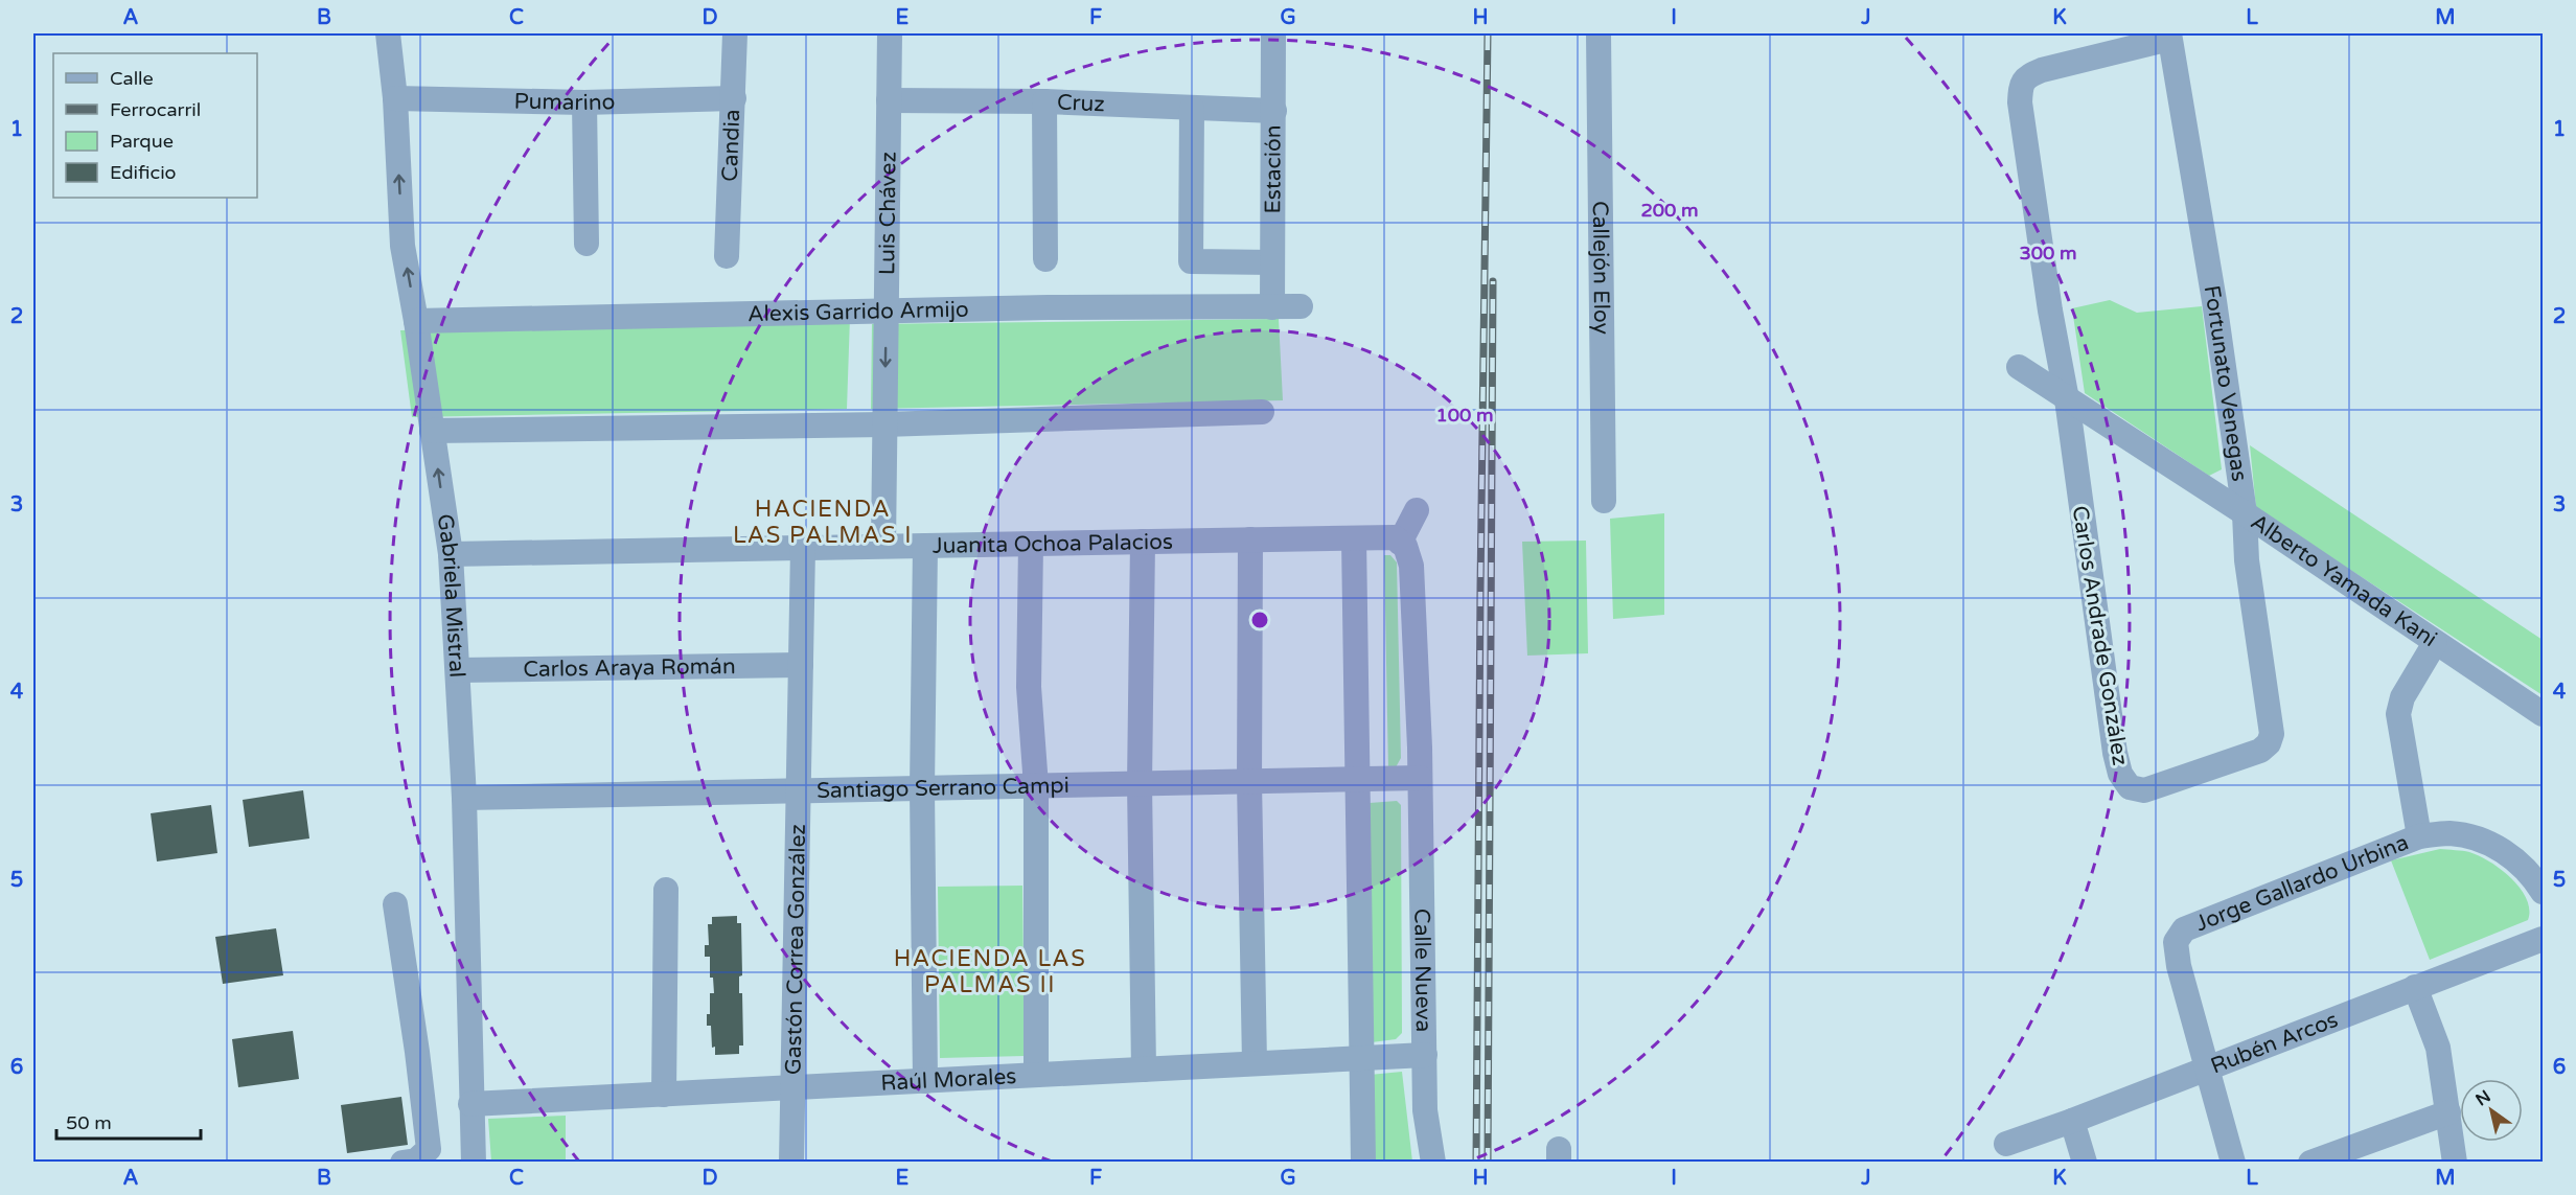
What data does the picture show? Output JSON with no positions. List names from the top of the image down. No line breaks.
{"streets":{"street":["Pumarino","Cruz","Candia","Estación","Luis Chávez","Callejón Eloy","Alexis Garrido Armijo","Fortunato Venegas","Juanita Ochoa Palacios","Alberto Yamada Kani","Gabriela Mistral","Carlos Andrade González","Carlos Araya Román","Santiago Serrano Campi","Jorge Gallardo Urbina","Gastón Correa González","Calle Nueva","Rubén Arcos","Raúl Morales"]},"crossings":[["Pumarino","Candia"],["Pumarino","Gabriela Mistral"],["Cruz","Estación"],["Cruz","Luis Chávez"],["Estación","Alexis Garrido Armijo"],["Luis Chávez","Alexis Garrido Armijo"],["Luis Chávez","Juanita Ochoa Palacios"],["Alexis Garrido Armijo","Gabriela Mistral"],["Fortunato Venegas","Alberto Yamada Kani"],["Fortunato Venegas","Carlos Andrade González"],["Juanita Ochoa Palacios","Gabriela Mistral"],["Juanita Ochoa Palacios","Gastón Correa González"],["Juanita Ochoa Palacios","Calle Nueva"],["Alberto Yamada Kani","Carlos Andrade González"],["Gabriela Mistral","Carlos Araya Román"],["Gabriela Mistral","Santiago Serrano Campi"],["Gabriela Mistral","Raúl Morales"],["Carlos Araya Román","Gastón Correa González"],["Santiago Serrano Campi","Gastón Correa González"],["Santiago Serrano Campi","Calle Nueva"],["Jorge Gallardo Urbina","Rubén Arcos"],["Gastón Correa González","Raúl Morales"],["Calle Nueva","Raúl Morales"]],"districts":["HACIENDA LAS PALMAS I","HACIENDA LAS PALMAS II"],"legend":["Calle","Ferrocarril","Parque","Edificio"],"scale_bar":"50 m","north":"top left","grid":{"columns":["A","B","C","D","E","F","G","H","I","J","K","L","M"],"rows":["1","2","3","4","5","6"]},"rings":["200 m","300 m","100 m"]}
